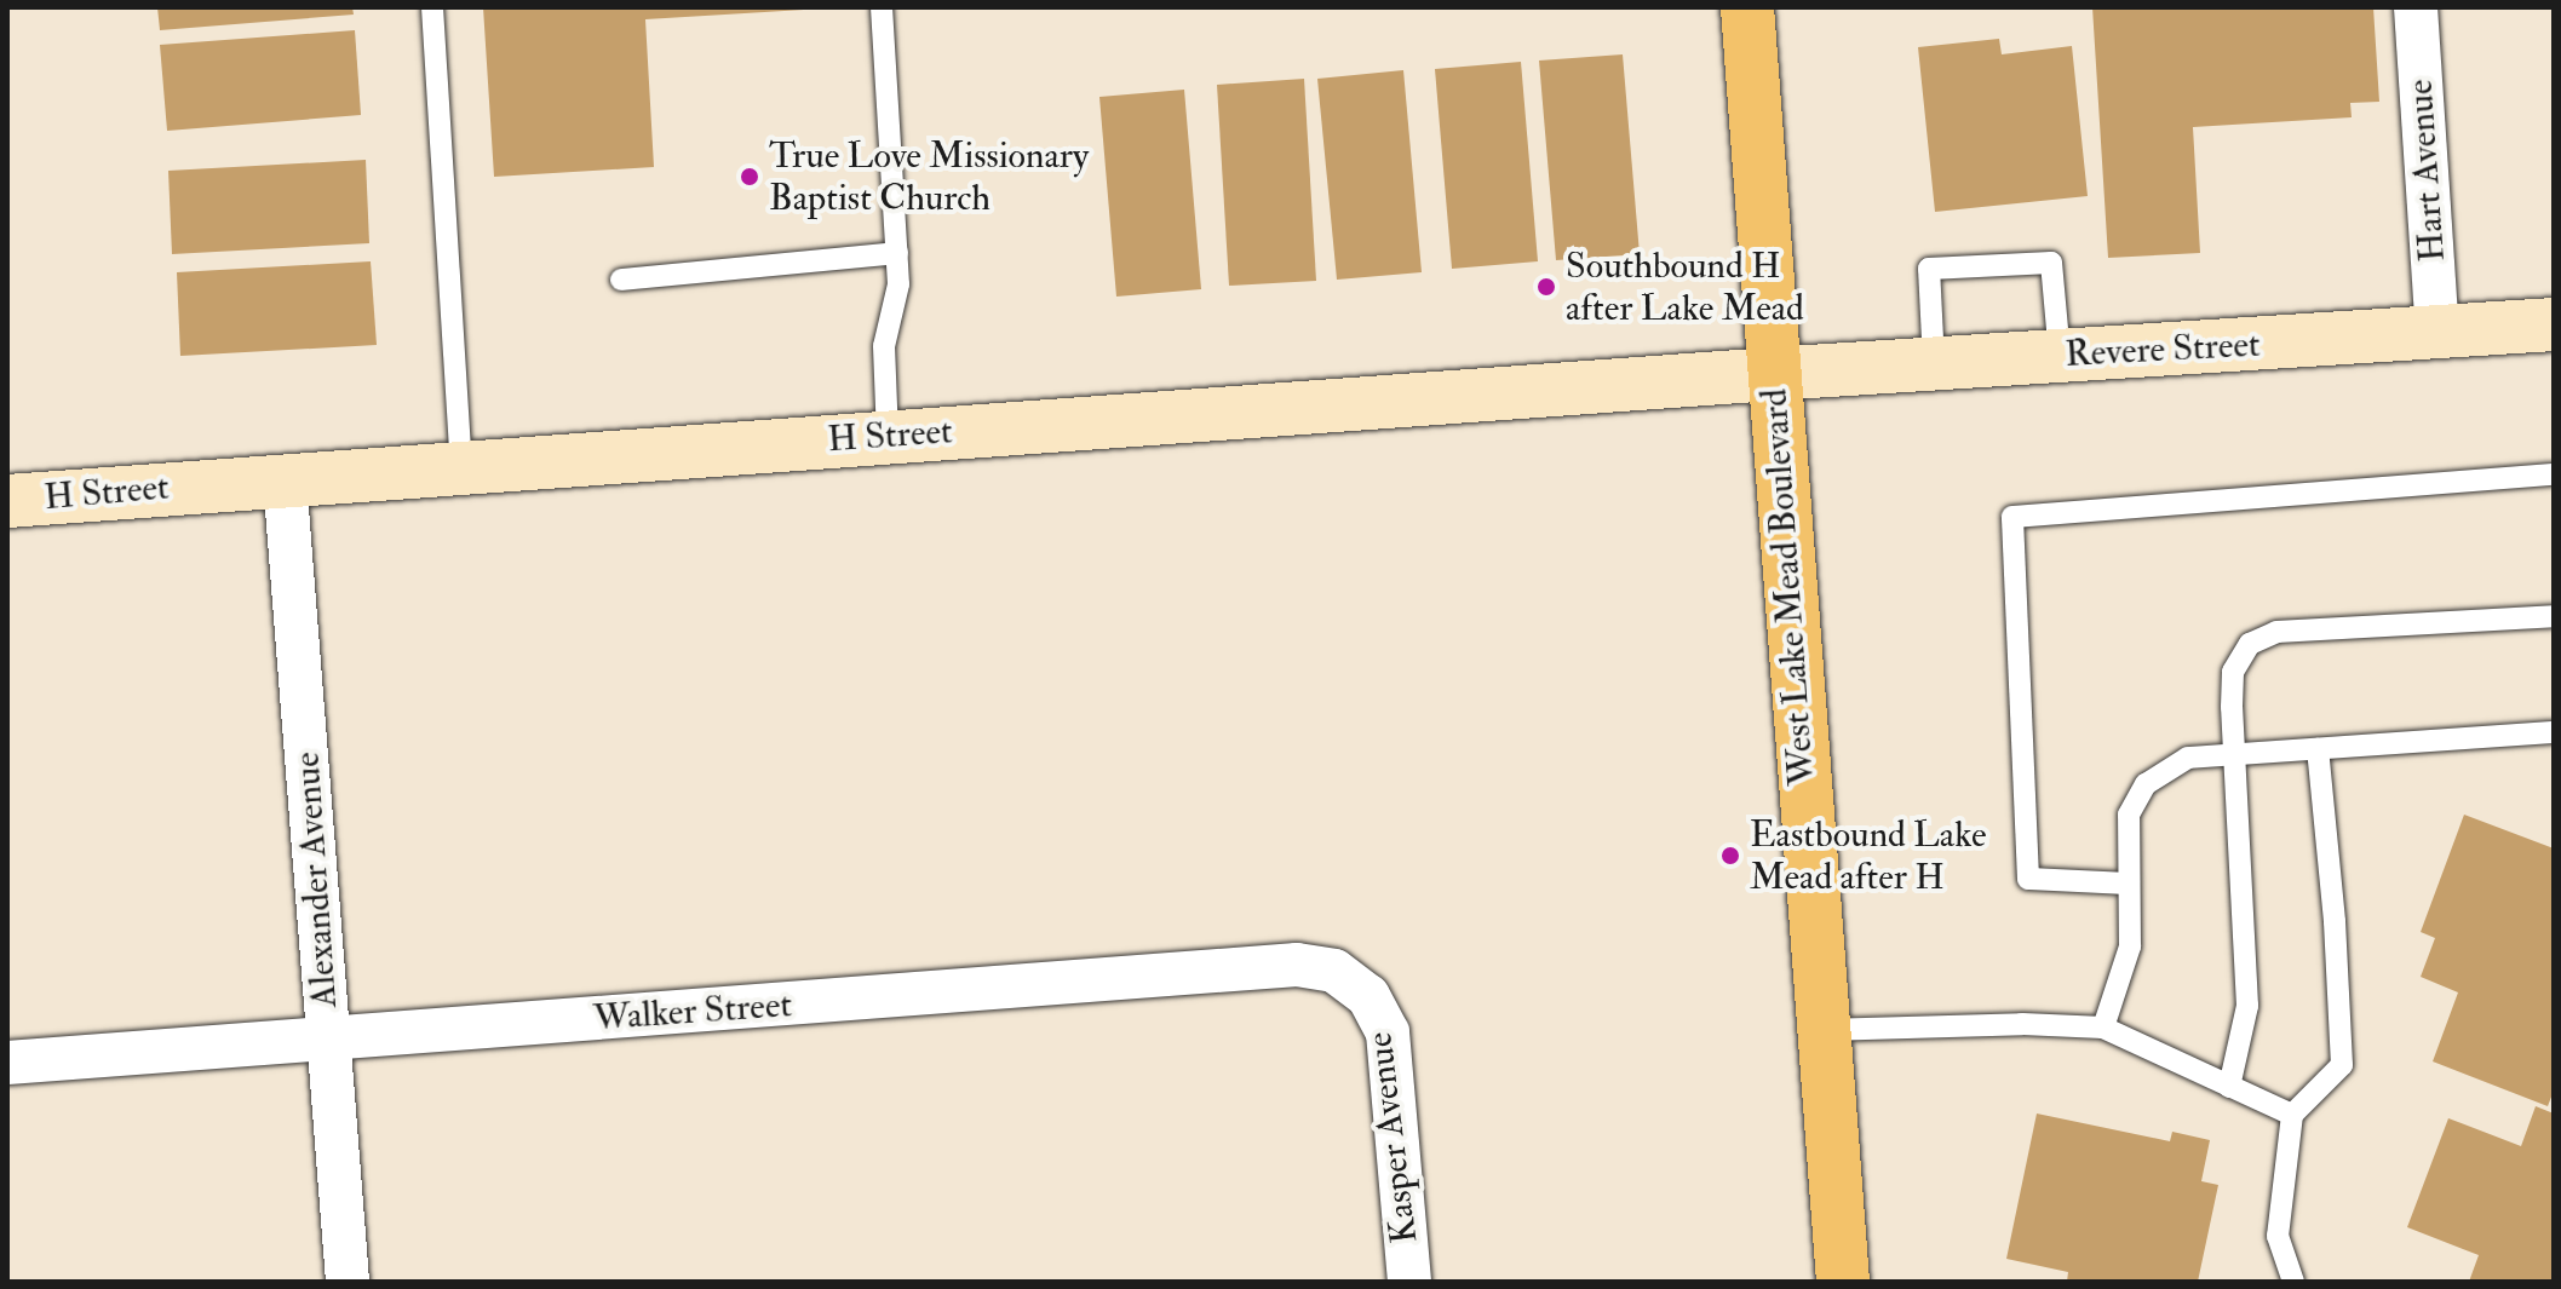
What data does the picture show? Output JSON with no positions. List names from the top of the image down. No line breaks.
{"streets":{"main road":["West Lake Mead Boulevard"],"street":["Hart Avenue","Revere Street","H Street","Alexander Avenue","Walker Street","Kasper Avenue"]},"crossings":[["Hart Avenue","Revere Street"],["Revere Street","H Street"],["Revere Street","West Lake Mead Boulevard"],["H Street","West Lake Mead Boulevard"],["H Street","Alexander Avenue"],["Alexander Avenue","Walker Street"],["Walker Street","Kasper Avenue"]],"places":["True Love Missionary Baptist Church","Southbound H after Lake Mead","Eastbound Lake Mead after H"]}
